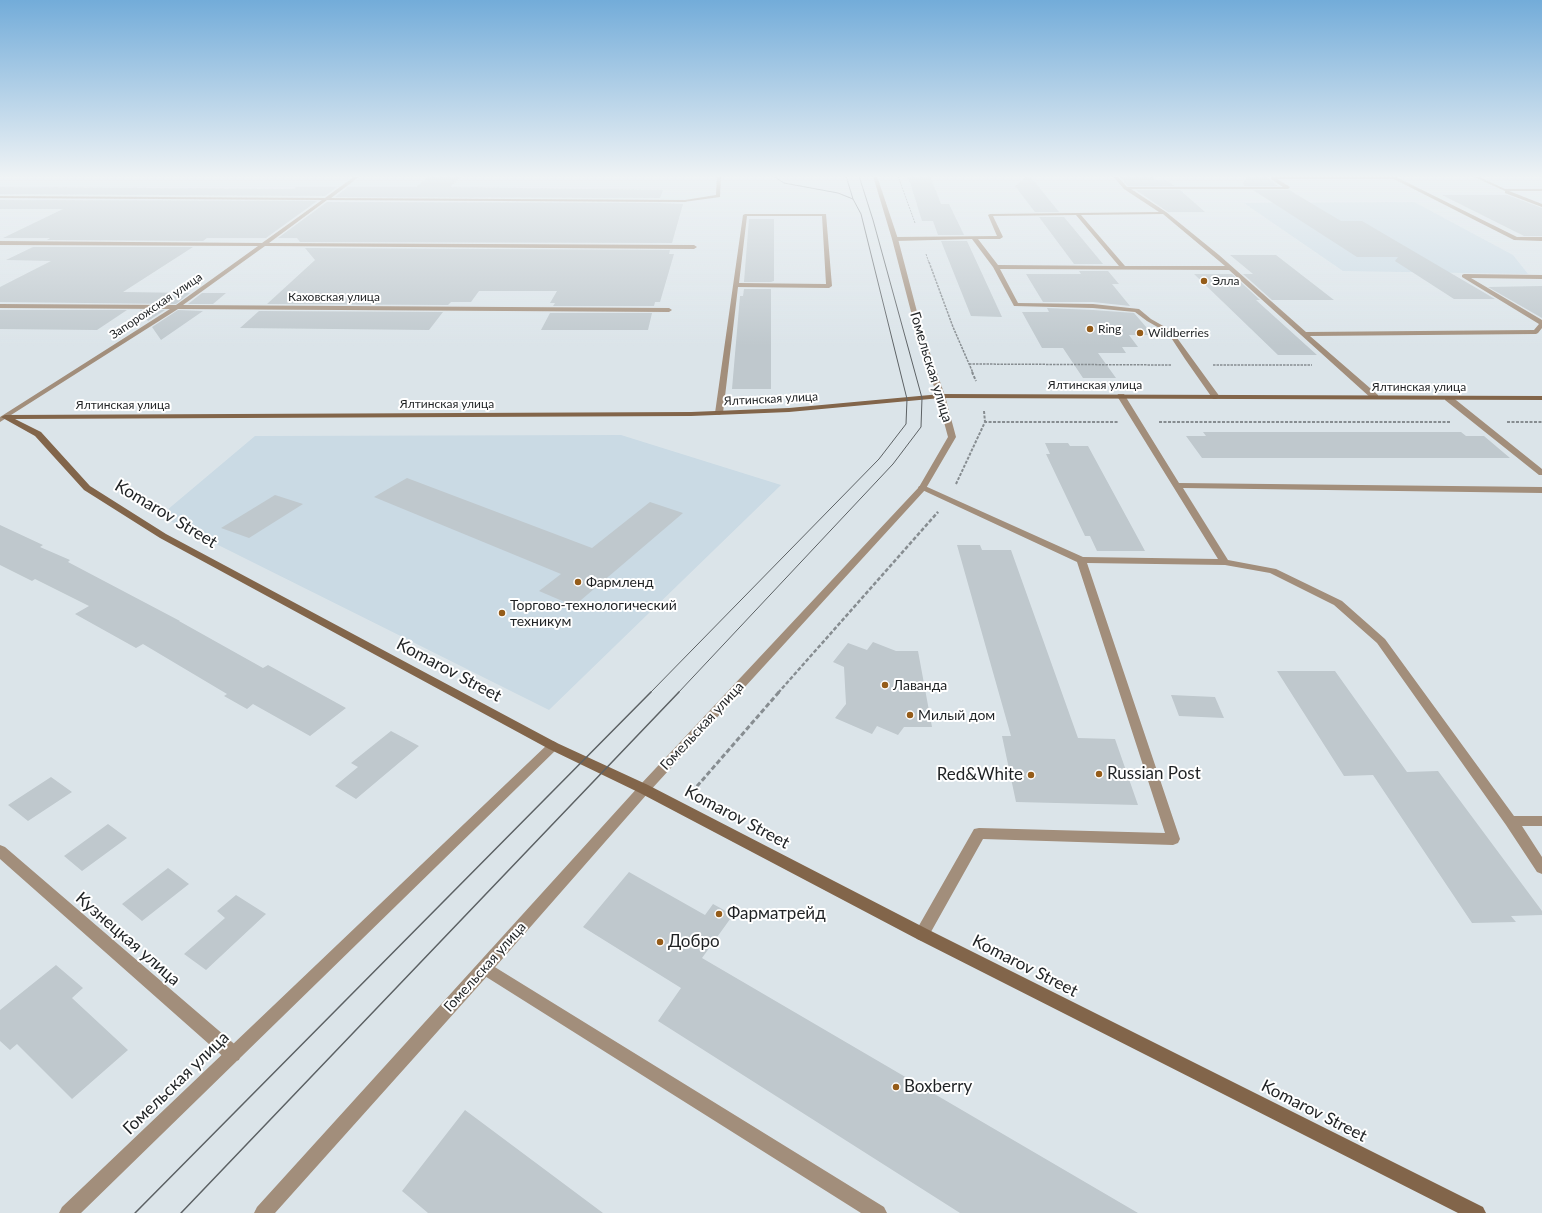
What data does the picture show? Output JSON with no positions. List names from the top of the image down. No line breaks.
{"streets":{"main road":["Ялтинская улица","Komarov Street"],"street":["Каховская улица","Запорожская улица","Гомельская улица","Кузнецкая улица"]},"crossings":[["Каховская улица","Запорожская улица"],["Запорожская улица","Ялтинская улица"],["Запорожская улица","Komarov Street"],["Гомельская улица","Ялтинская улица"],["Гомельская улица","Komarov Street"],["Гомельская улица","Кузнецкая улица"],["Ялтинская улица","Komarov Street"]],"places":["Элла","Ring","Wildberries","Фармленд","Торгово-технологический техникум","Лаванда","Милый дом","Russian Post","Red&White","Фарматрейд","Добро","Boxberry"]}
